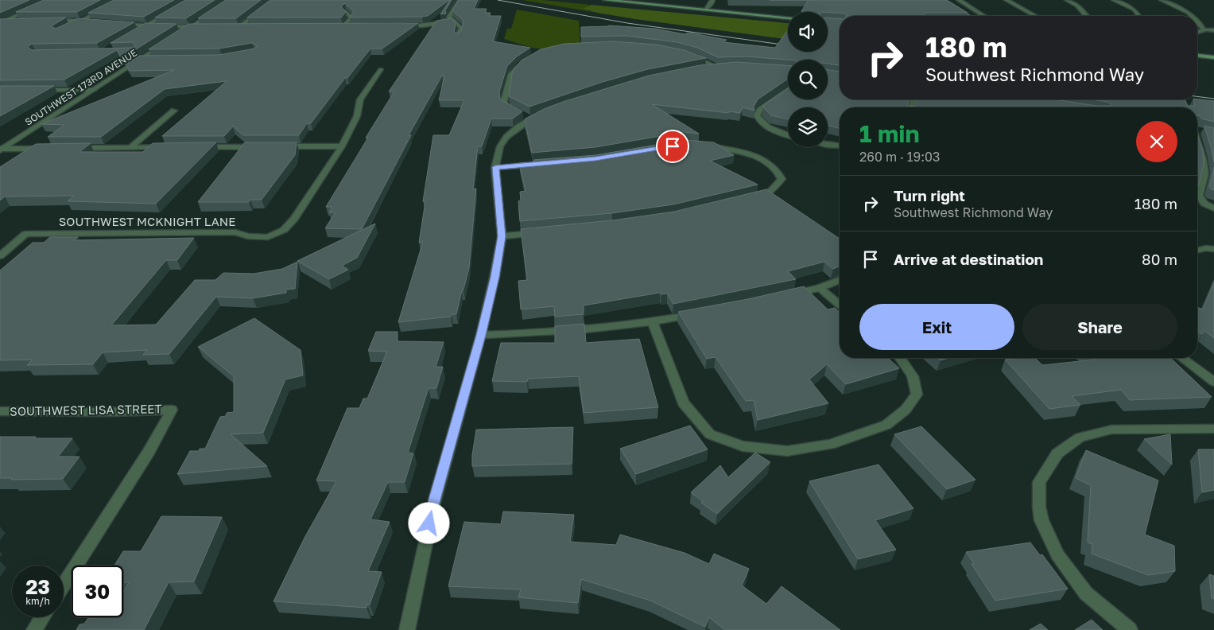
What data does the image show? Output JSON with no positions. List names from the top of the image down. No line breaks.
{"streets":{"street":["SOUTHWEST 173RD AVENUE","SOUTHWEST MCKNIGHT LANE","SOUTHWEST LISA STREET"]},"page":{"turn":["180 m","Southwest Richmond Way"],"heading":["1 min","260 m · 19:03"],"list":[{"name":"Turn right","note":"Southwest Richmond Way","value":"180 m"},{"name":"Arrive at destination","value":"80 m"}],"buttons":["Exit","Share"],"speed":"23 km/h","limit":"30"}}
